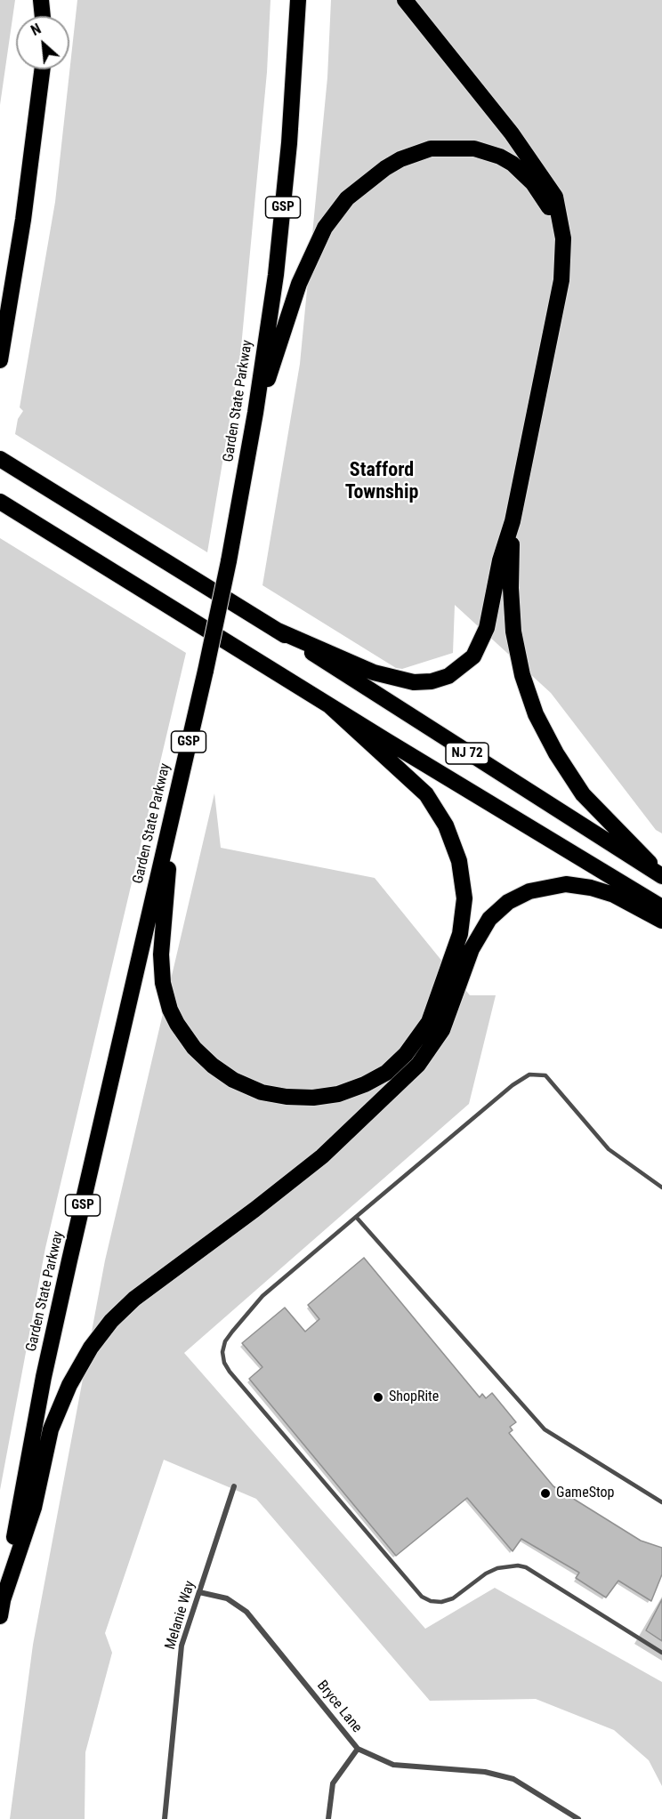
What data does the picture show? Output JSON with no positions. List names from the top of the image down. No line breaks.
{"streets":{"highway":["GSP","Garden State Parkway","NJ 72"],"street":["Melanie Way","Bryce Lane"]},"crossings":[["Melanie Way","Bryce Lane"]],"districts":["Stafford Township"],"places":["ShopRite","GameStop"],"north":"top left"}
